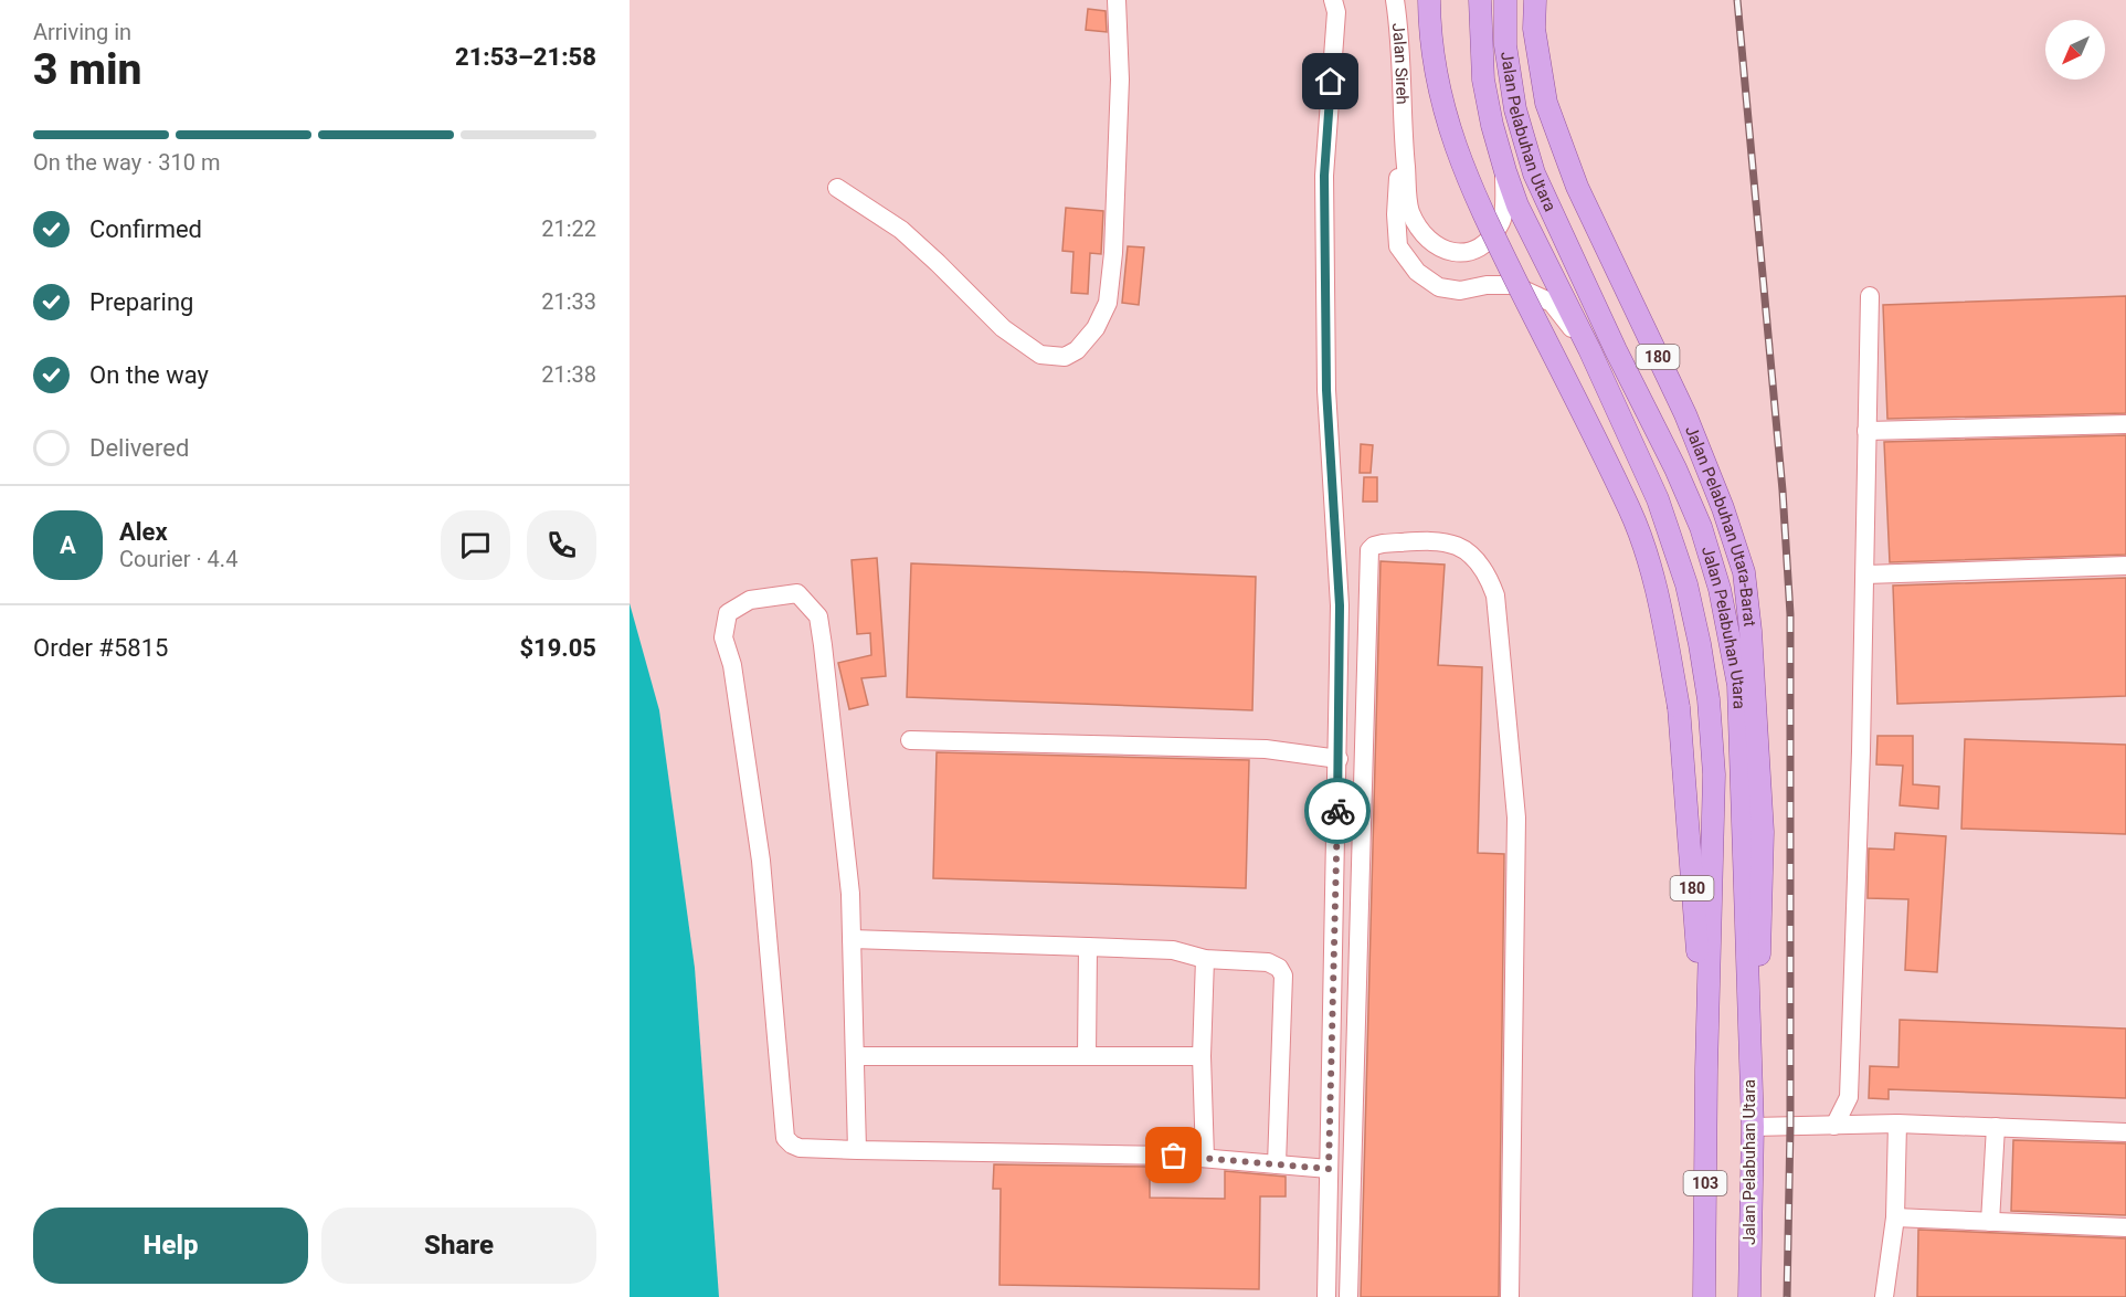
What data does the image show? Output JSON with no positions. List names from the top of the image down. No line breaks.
{"streets":{"main road":["Jalan Pelabuhan Utara","180","Jalan Pelabuhan Utara-Barat","103"],"street":["Jalan Sireh"]},"crossings":[["Jalan Pelabuhan Utara","180"],["Jalan Pelabuhan Utara","Jalan Pelabuhan Utara-Barat"]],"north":"bottom left","page":{"heading":["3 min","Arriving in","21:53–21:58"],"panel":["Alex","Courier · 4.4","Order #5815","$19.05"],"bar":"On the way · 310 m","list":[["Confirmed","21:22"],["Preparing","21:33"],["On the way","21:38"],"Delivered"],"round":"A","buttons":["Help","Share"]}}
